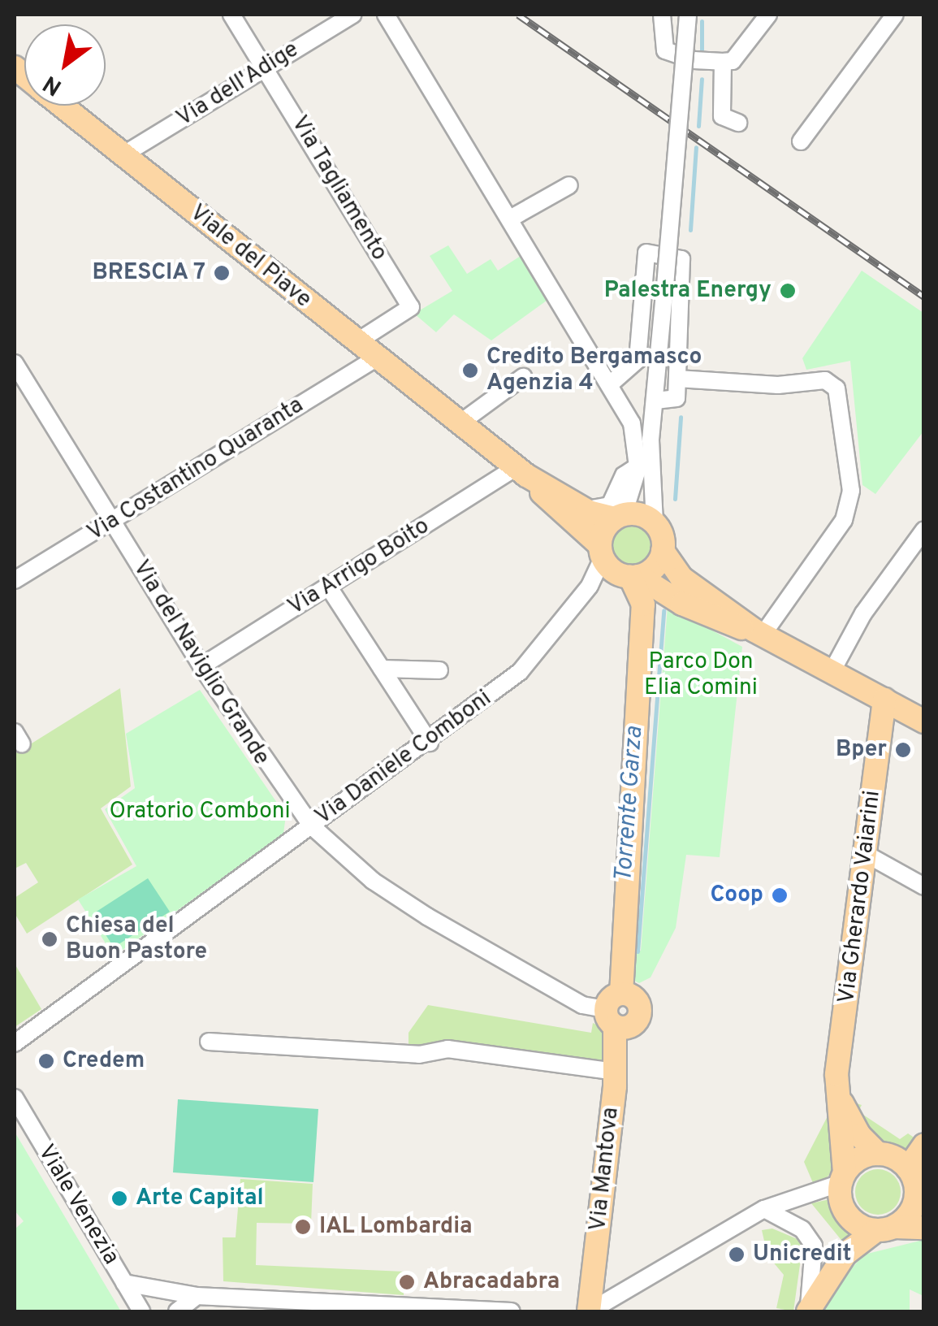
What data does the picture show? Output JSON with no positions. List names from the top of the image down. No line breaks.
{"streets":{"main road":["Viale del Piave","Via Gherardo Vaiarini","Via Mantova"],"street":["Via dell'Adige","Via Tagliamento","Via Costantino Quaranta","Via Arrigo Boito","Via del Naviglio Grande","Via Daniele Comboni","Viale Venezia"]},"crossings":[["Via dell'Adige","Via Tagliamento"],["Via dell'Adige","Viale del Piave"],["Via Tagliamento","Viale del Piave"],["Viale del Piave","Via Costantino Quaranta"],["Viale del Piave","Via Arrigo Boito"],["Viale del Piave","Via Daniele Comboni"],["Viale del Piave","Via Mantova"],["Via Costantino Quaranta","Via del Naviglio Grande"],["Via Arrigo Boito","Via del Naviglio Grande"],["Via del Naviglio Grande","Via Daniele Comboni"],["Via del Naviglio Grande","Via Mantova"],["Via Daniele Comboni","Via Mantova"]],"water":["Torrente Garza"],"parks":["Parco Don Elia Comini","Oratorio Comboni"],"places":["BRESCIA 7","Palestra Energy","Credito Bergamasco Agenzia 4","Bper","Coop","Chiesa del Buon Pastore","Credem","Arte Capital","IAL Lombardia","Unicredit","Abracadabra"],"north":"bottom left"}
